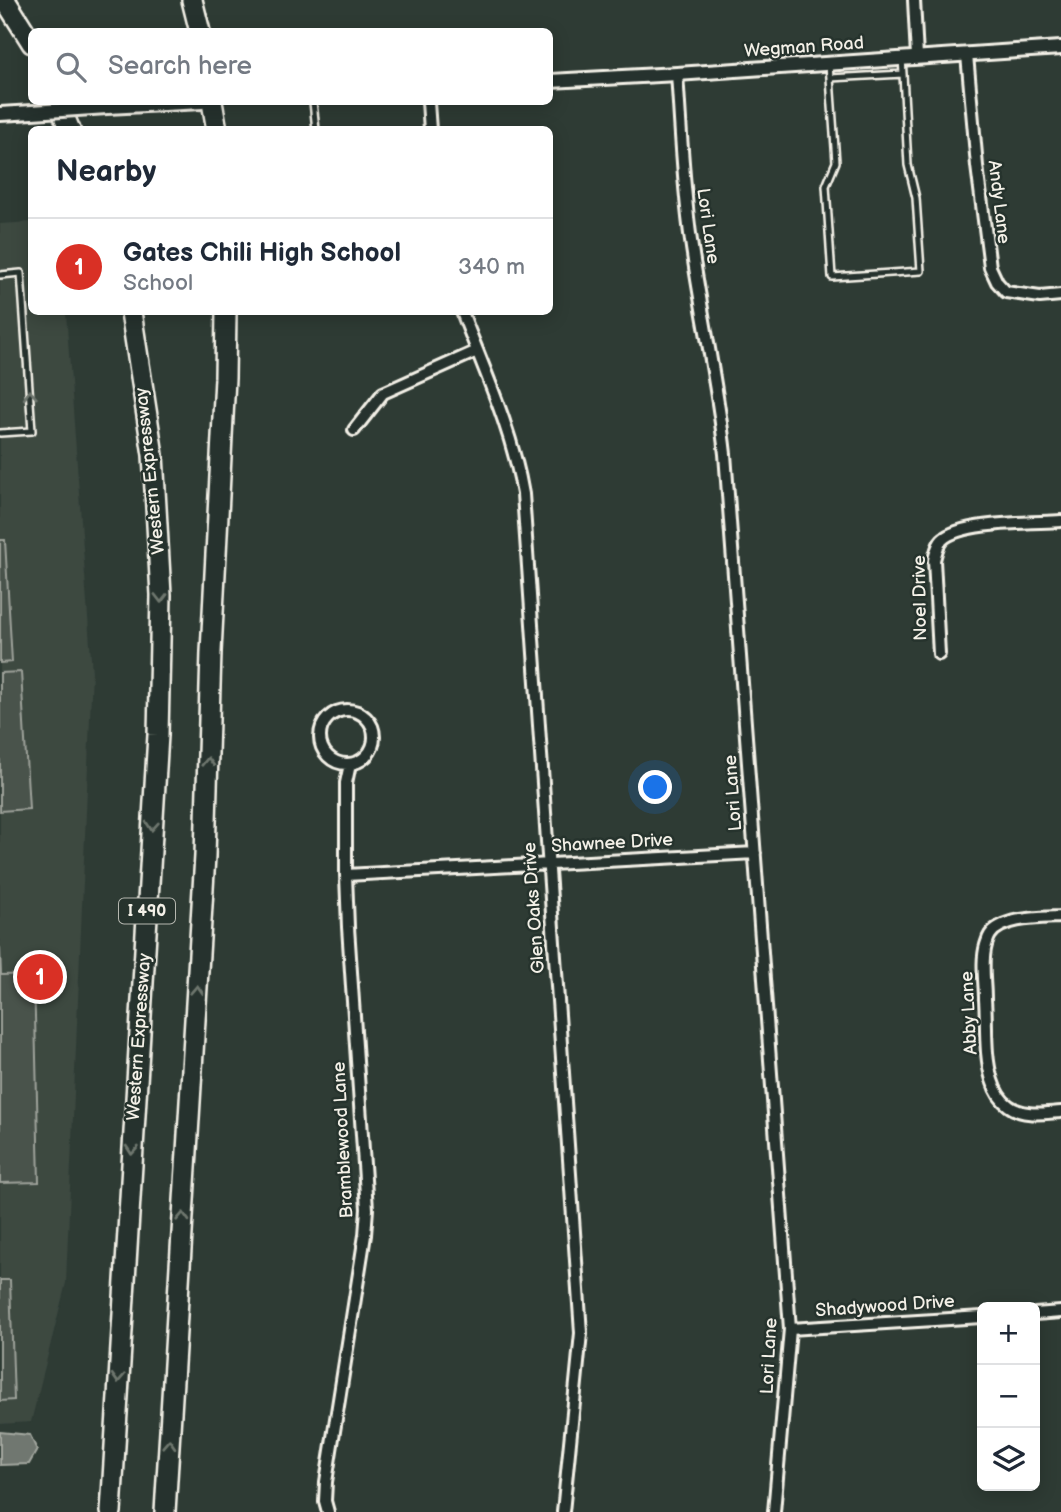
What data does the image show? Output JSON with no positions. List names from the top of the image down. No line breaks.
{"streets":{"highway":["Western Expressway","I 490"],"street":["Wegman Road","Andy Lane","Lori Lane","Noel Drive","Shawnee Drive","Glen Oaks Drive","Abby Lane","Bramblewood Lane","Shadywood Drive"]},"crossings":[["Wegman Road","Andy Lane"],["Wegman Road","Lori Lane"],["Lori Lane","Shawnee Drive"],["Lori Lane","Shadywood Drive"],["Shawnee Drive","Glen Oaks Drive"],["Shawnee Drive","Bramblewood Lane"]],"page":{"search":"Search here","heading":"Nearby","list":[{"mark":"1","name":"Gates Chili High School","note":"School","value":"340 m"}],"pins":"1","map_buttons":["+","−"]}}
